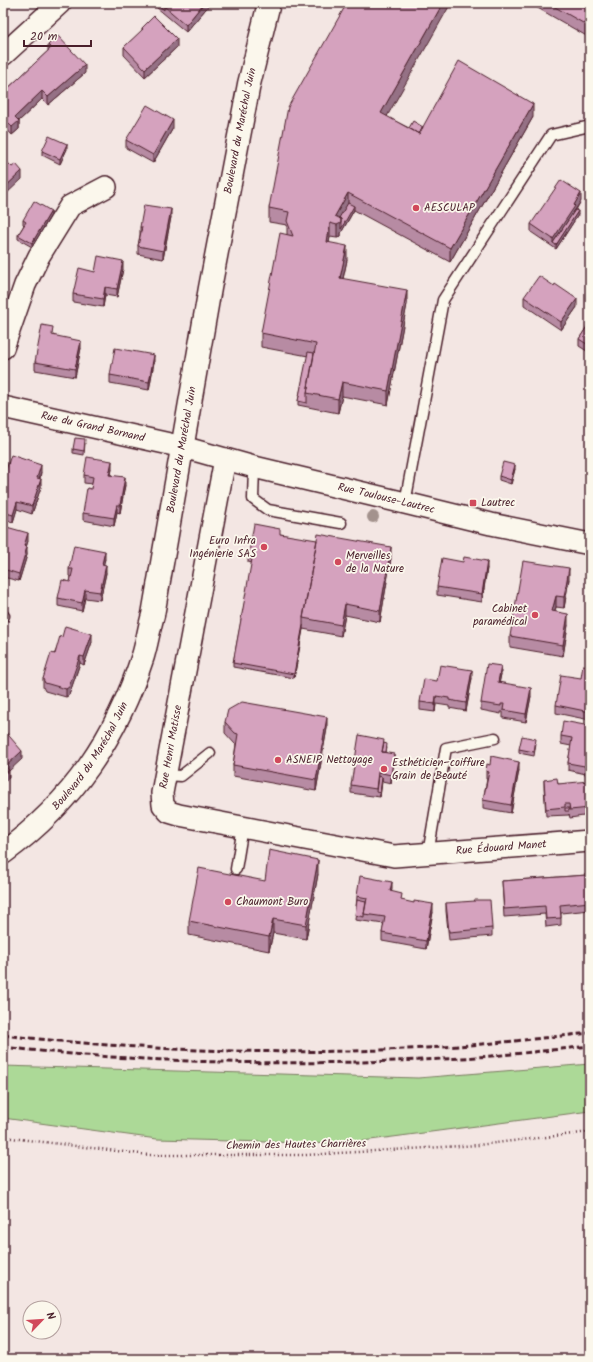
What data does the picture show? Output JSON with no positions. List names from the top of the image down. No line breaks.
{"streets":{"street":["Boulevard du Maréchal Juin","Rue du Grand Bornand","Rue Toulouse-Lautrec","Rue Henri Matisse","Rue Édouard Manet"],"path":["Chemin des Hautes Charrières"]},"crossings":[["Boulevard du Maréchal Juin","Rue du Grand Bornand"],["Boulevard du Maréchal Juin","Rue Toulouse-Lautrec"],["Rue du Grand Bornand","Rue Toulouse-Lautrec"],["Rue Toulouse-Lautrec","Rue Henri Matisse"],["Rue Henri Matisse","Rue Édouard Manet"]],"places":{"other":["AESCULAP","Euro Infra Ingénierie SAS","Merveilles de la Nature","Cabinet paramédical","ASNEIP Nettoyage","Esthéticien–coiffure Grain de Beauté","Chaumont Buro"],"transit":["Lautrec"]},"scale_bar":"20 m","north":"top right"}
